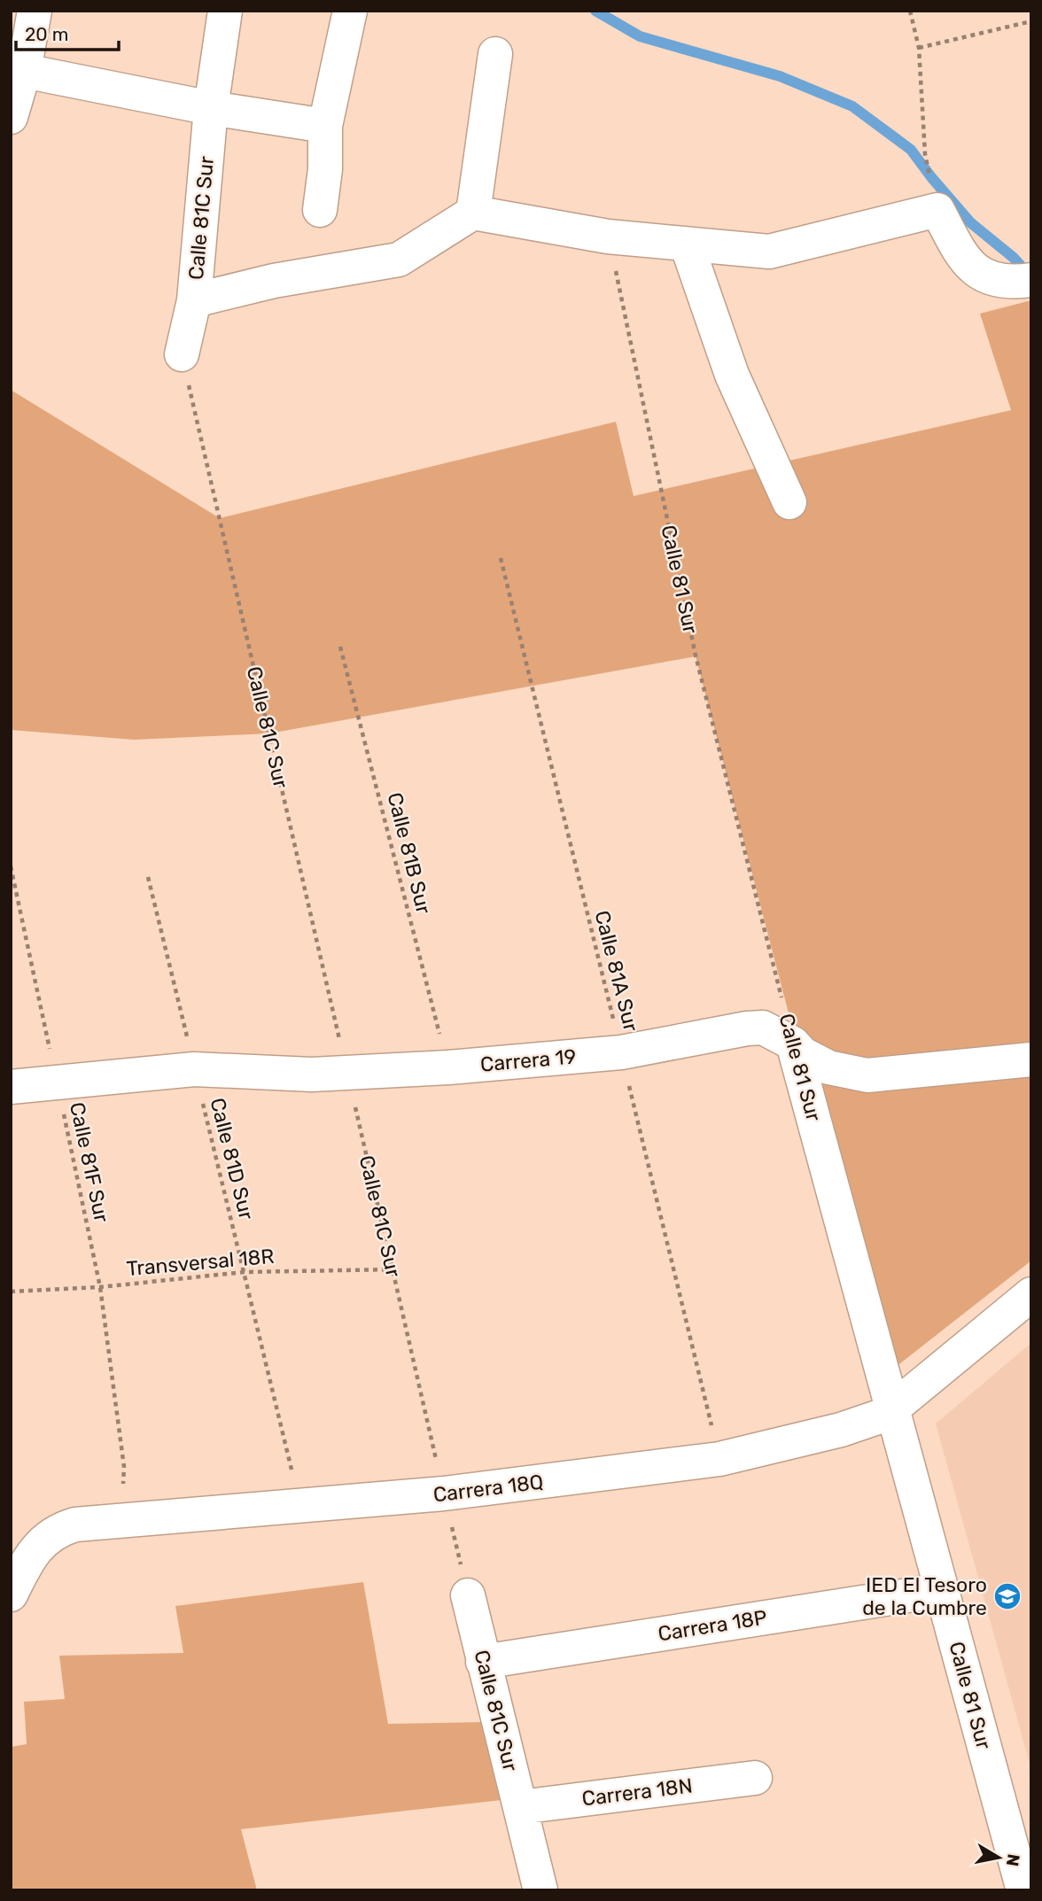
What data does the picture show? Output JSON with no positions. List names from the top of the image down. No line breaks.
{"streets":{"street":["Calle 81C Sur","Calle 81 Sur","Carrera 19","Carrera 18Q","Carrera 18P","Carrera 18N"],"path":["Calle 81B Sur","Calle 81A Sur","Calle 81D Sur","Calle 81F Sur","Transversal 18R"]},"crossings":[["Calle 81C Sur","Carrera 19"],["Calle 81C Sur","Transversal 18R"],["Calle 81C Sur","Carrera 18P"],["Calle 81C Sur","Carrera 18N"],["Calle 81 Sur","Carrera 19"],["Calle 81 Sur","Carrera 18Q"],["Calle 81 Sur","Carrera 18P"],["Calle 81B Sur","Carrera 19"],["Calle 81A Sur","Carrera 19"],["Carrera 19","Calle 81D Sur"],["Carrera 19","Calle 81F Sur"],["Calle 81D Sur","Transversal 18R"],["Calle 81F Sur","Transversal 18R"]],"places":{"school or university":["IED El Tesoro de la Cumbre"]},"scale_bar":"20 m","north":"right"}
